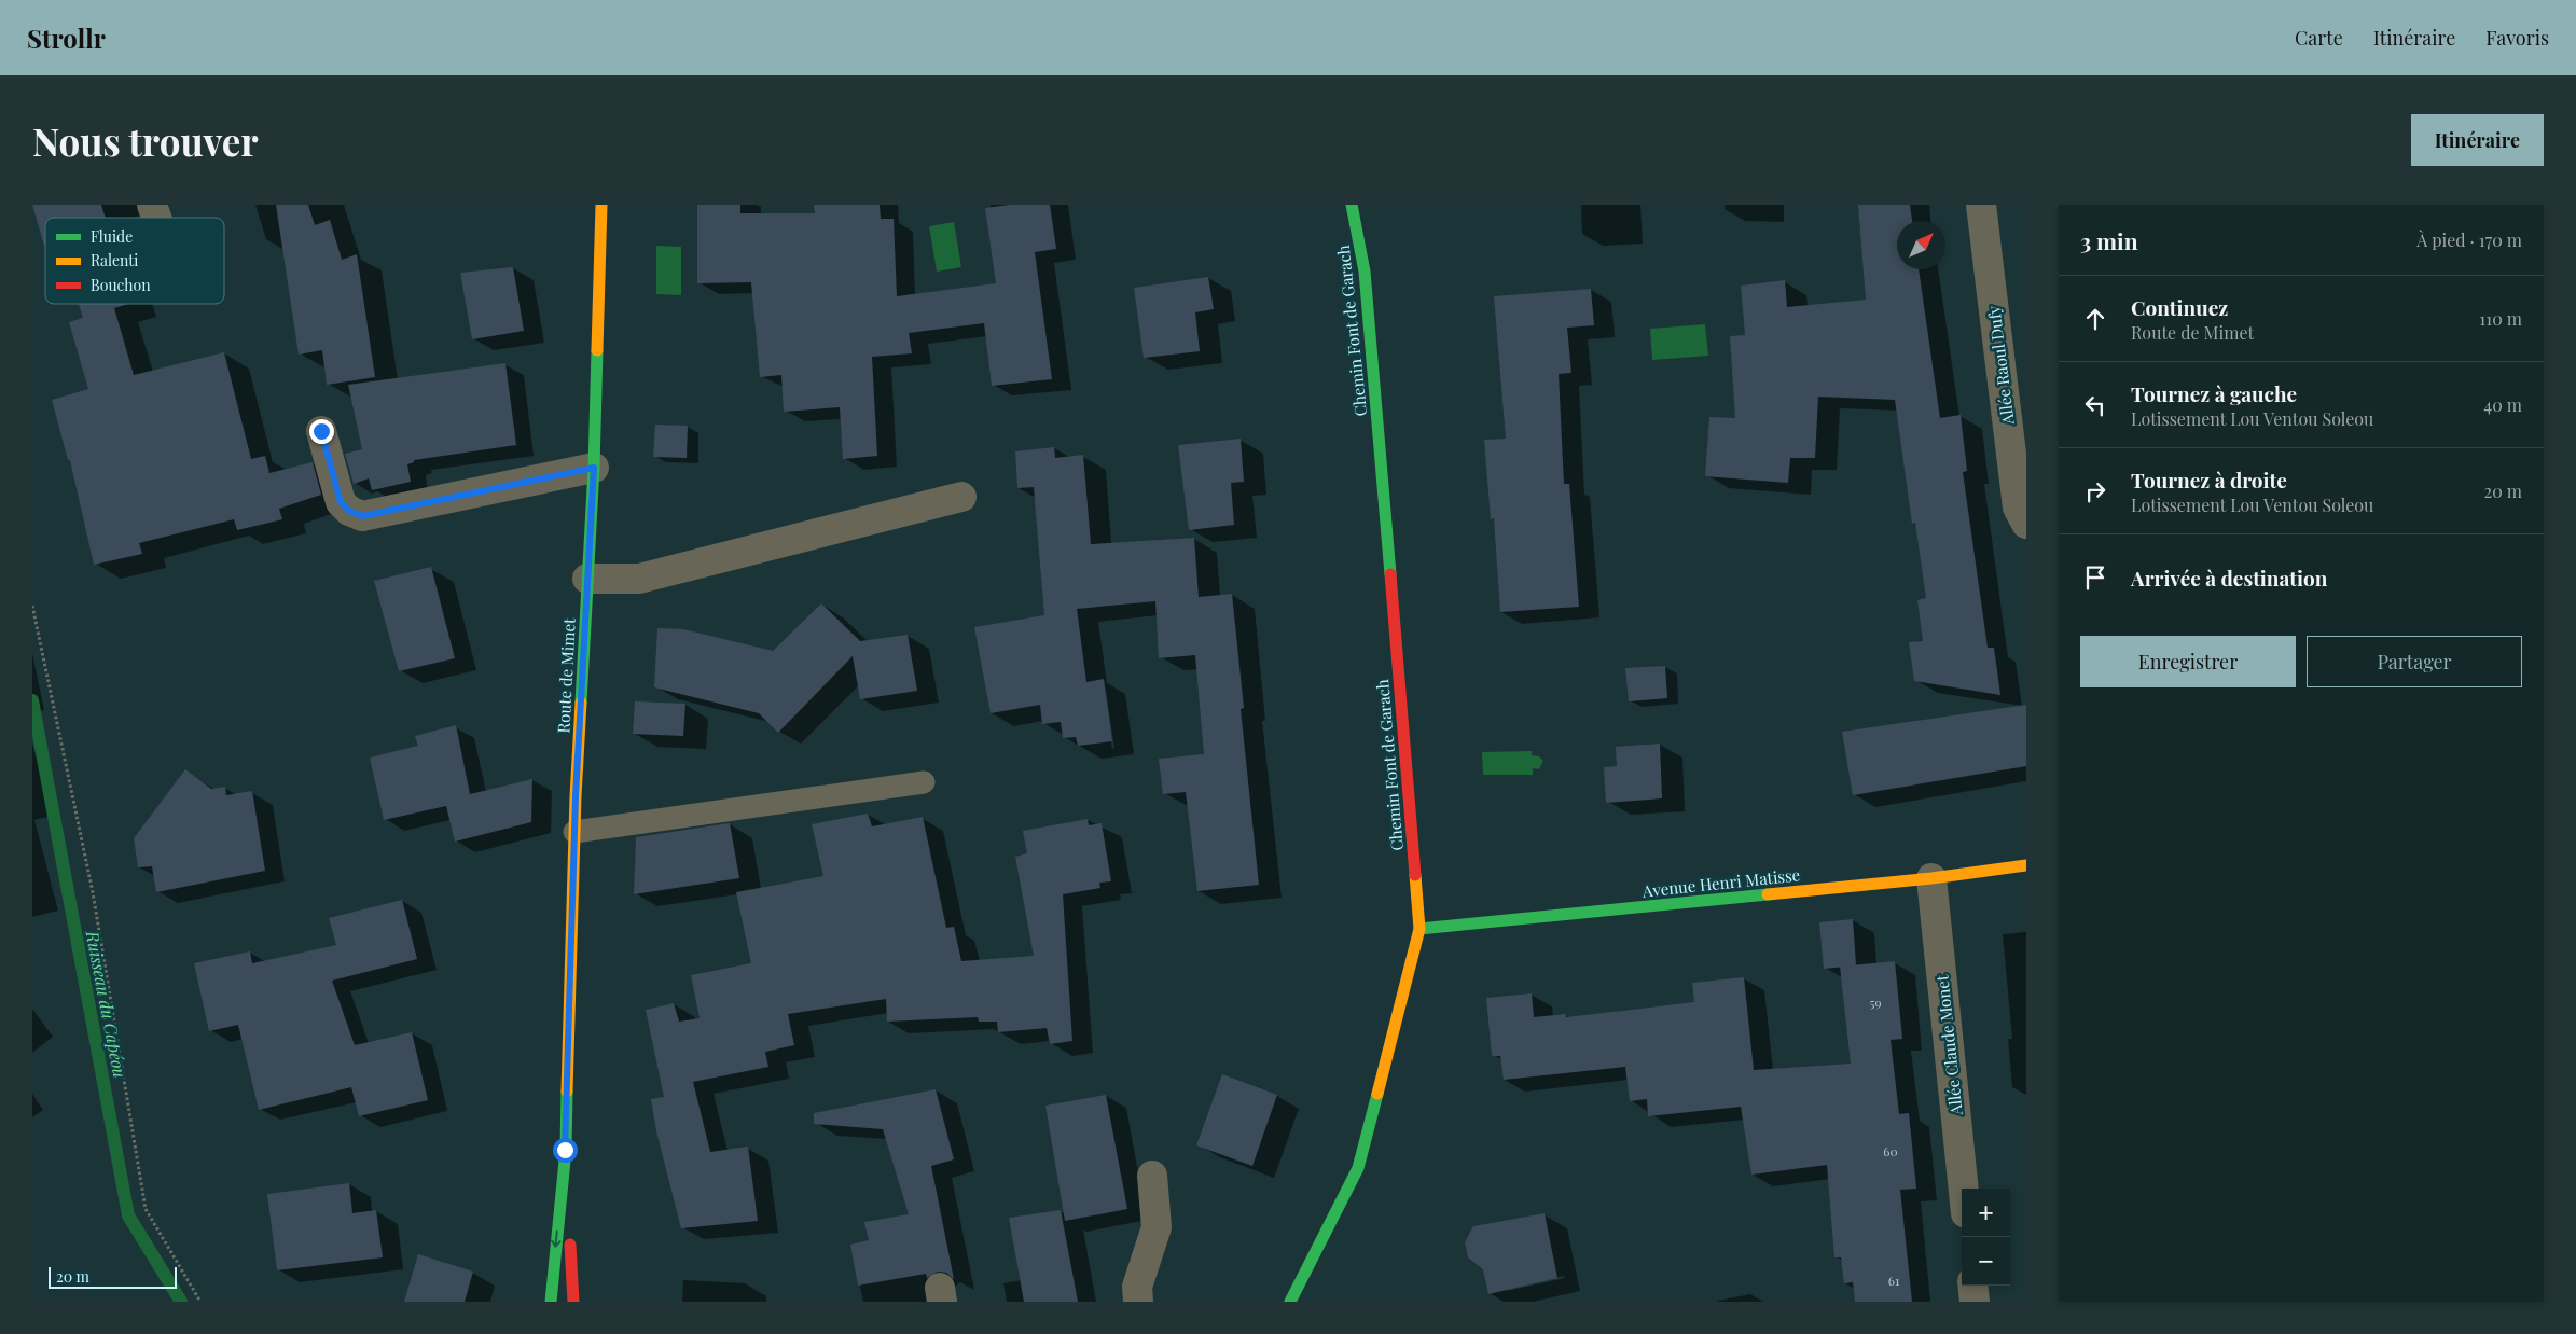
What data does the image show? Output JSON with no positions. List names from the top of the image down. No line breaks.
{"streets":{"street":["Chemin Font de Garach","Allée Raoul Dufy","Route de Mimet","Avenue Henri Matisse","Allée Claude Monet"]},"crossings":[["Chemin Font de Garach","Avenue Henri Matisse"],["Avenue Henri Matisse","Allée Claude Monet"]],"water":["Ruisseau du Capéou"],"house_numbers":["59","60","61"],"legend":["Fluide","Ralenti","Bouchon"],"scale_bar":"20 m","north":"top right","page":{"header":"Strollr","nav":["Carte","Itinéraire","Favoris"],"buttons":["Itinéraire",["Enregistrer","Partager"]],"title":"Nous trouver","heading":["3 min","À pied · 170 m"],"list":[["Continuez","Route de Mimet","110 m"],["Tournez à gauche","Lotissement Lou Ventou Soleou","40 m"],["Tournez à droite","Lotissement Lou Ventou Soleou","20 m"],"Arrivée à destination"],"map_buttons":["+","−"],"scale":"20 m"}}
